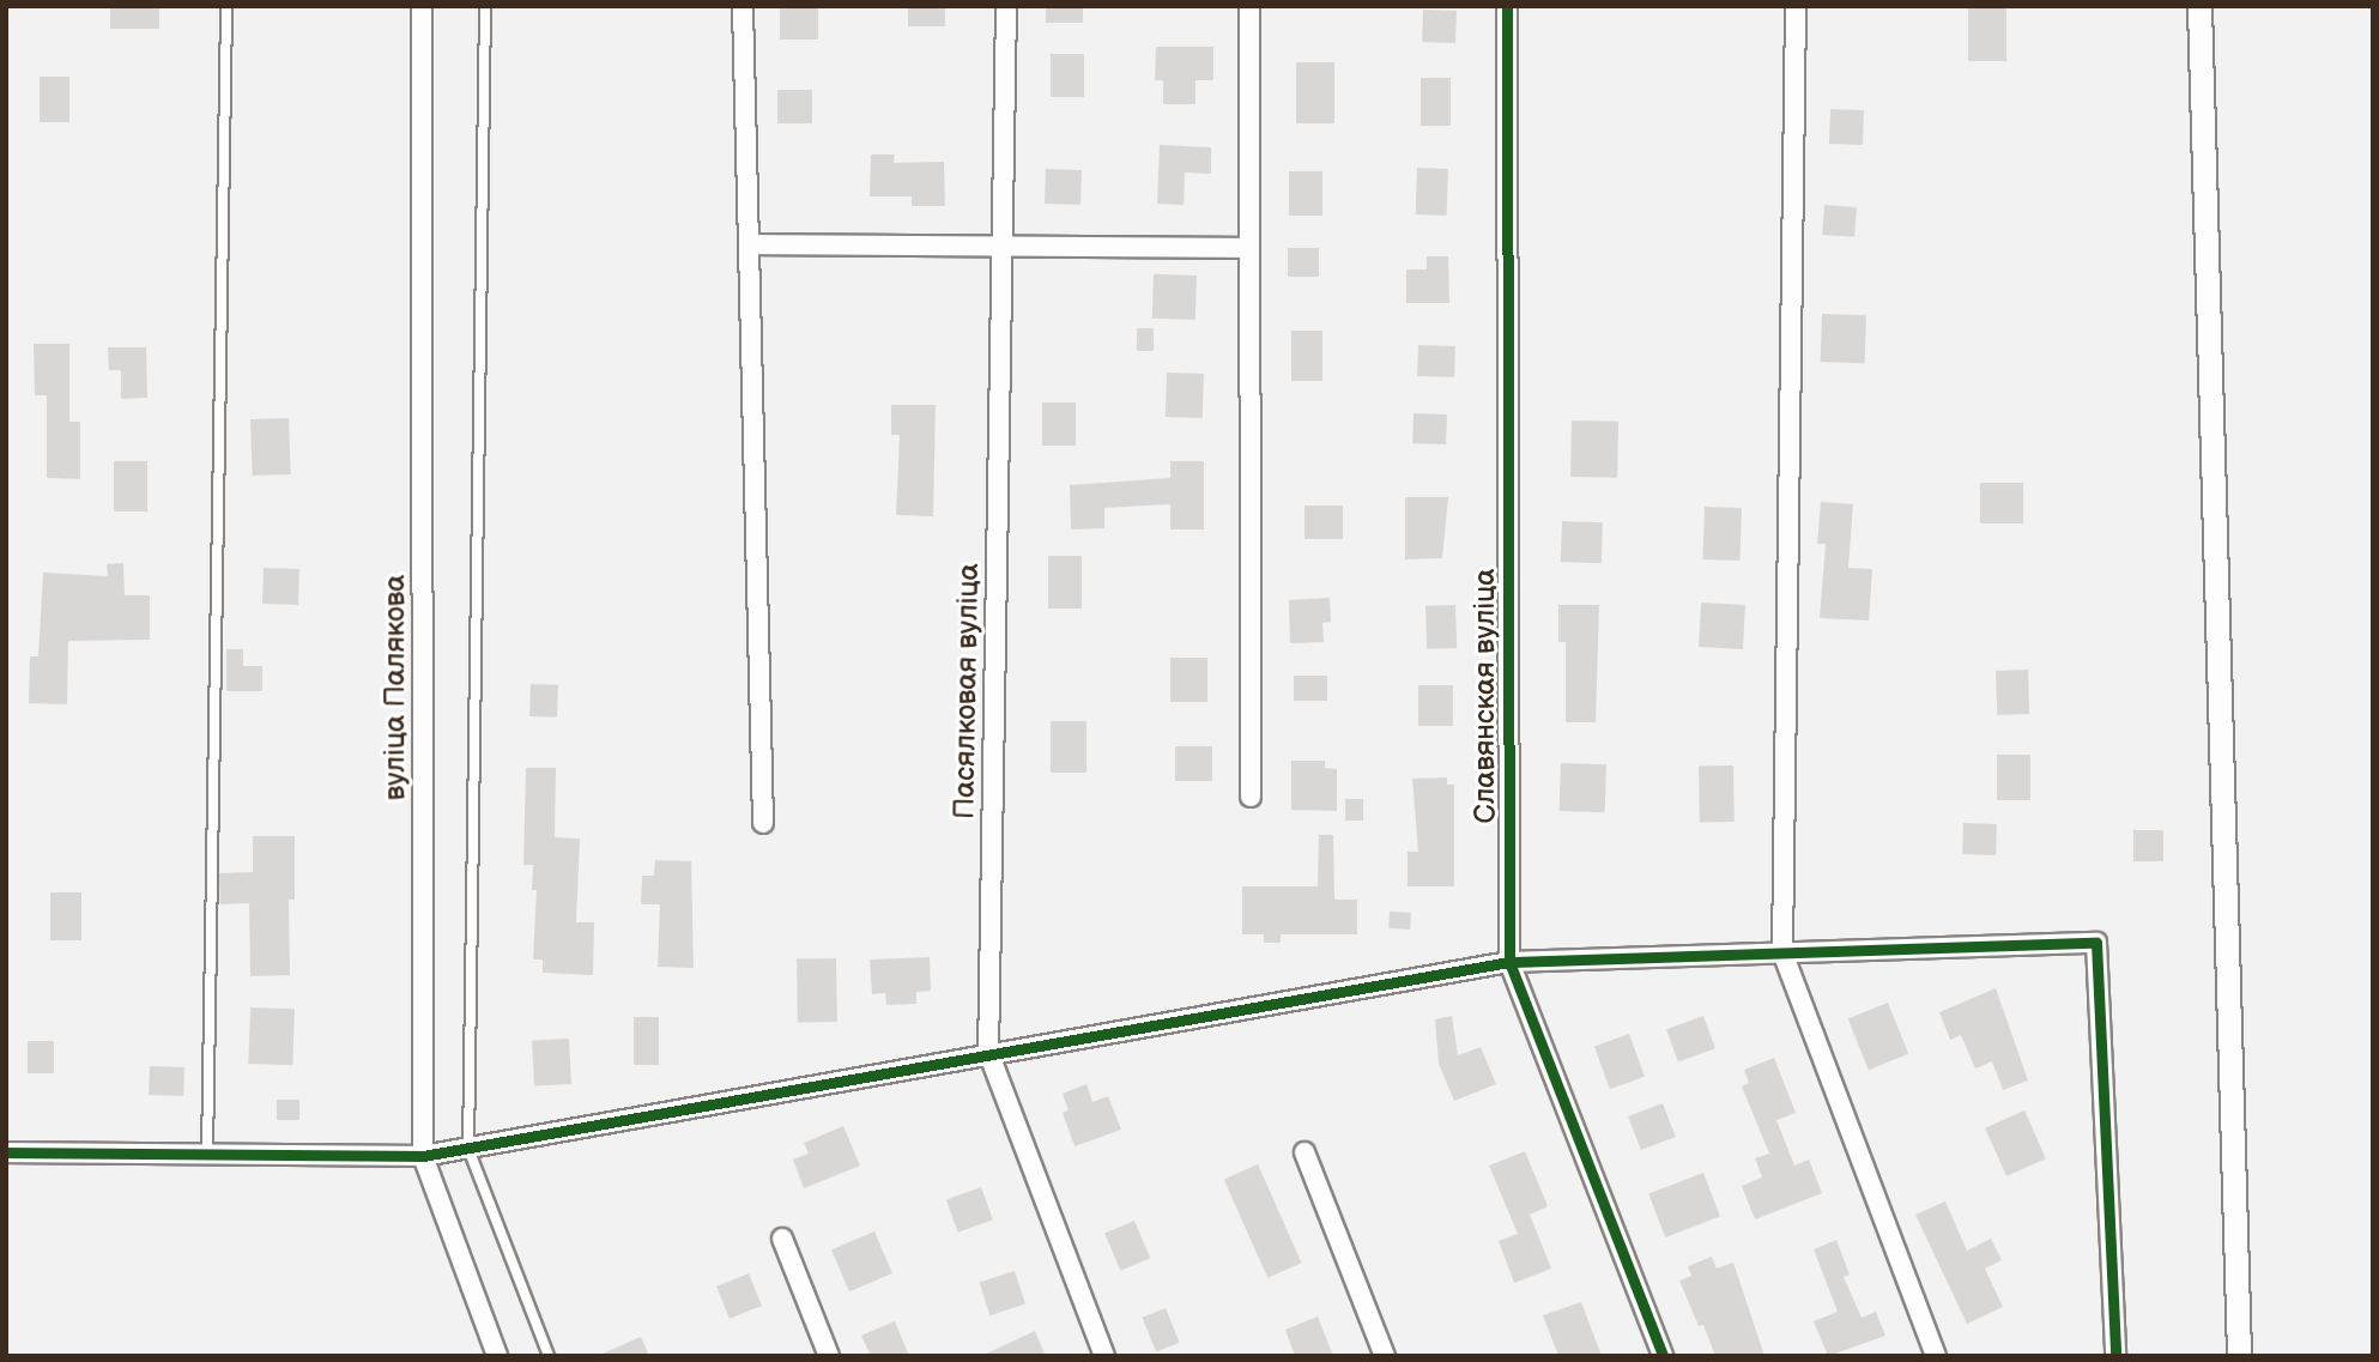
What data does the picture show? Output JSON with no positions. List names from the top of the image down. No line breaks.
{"streets":{"street":["вуліца Палякова","Пасялковая вуліца","Славянская вуліца"]}}
